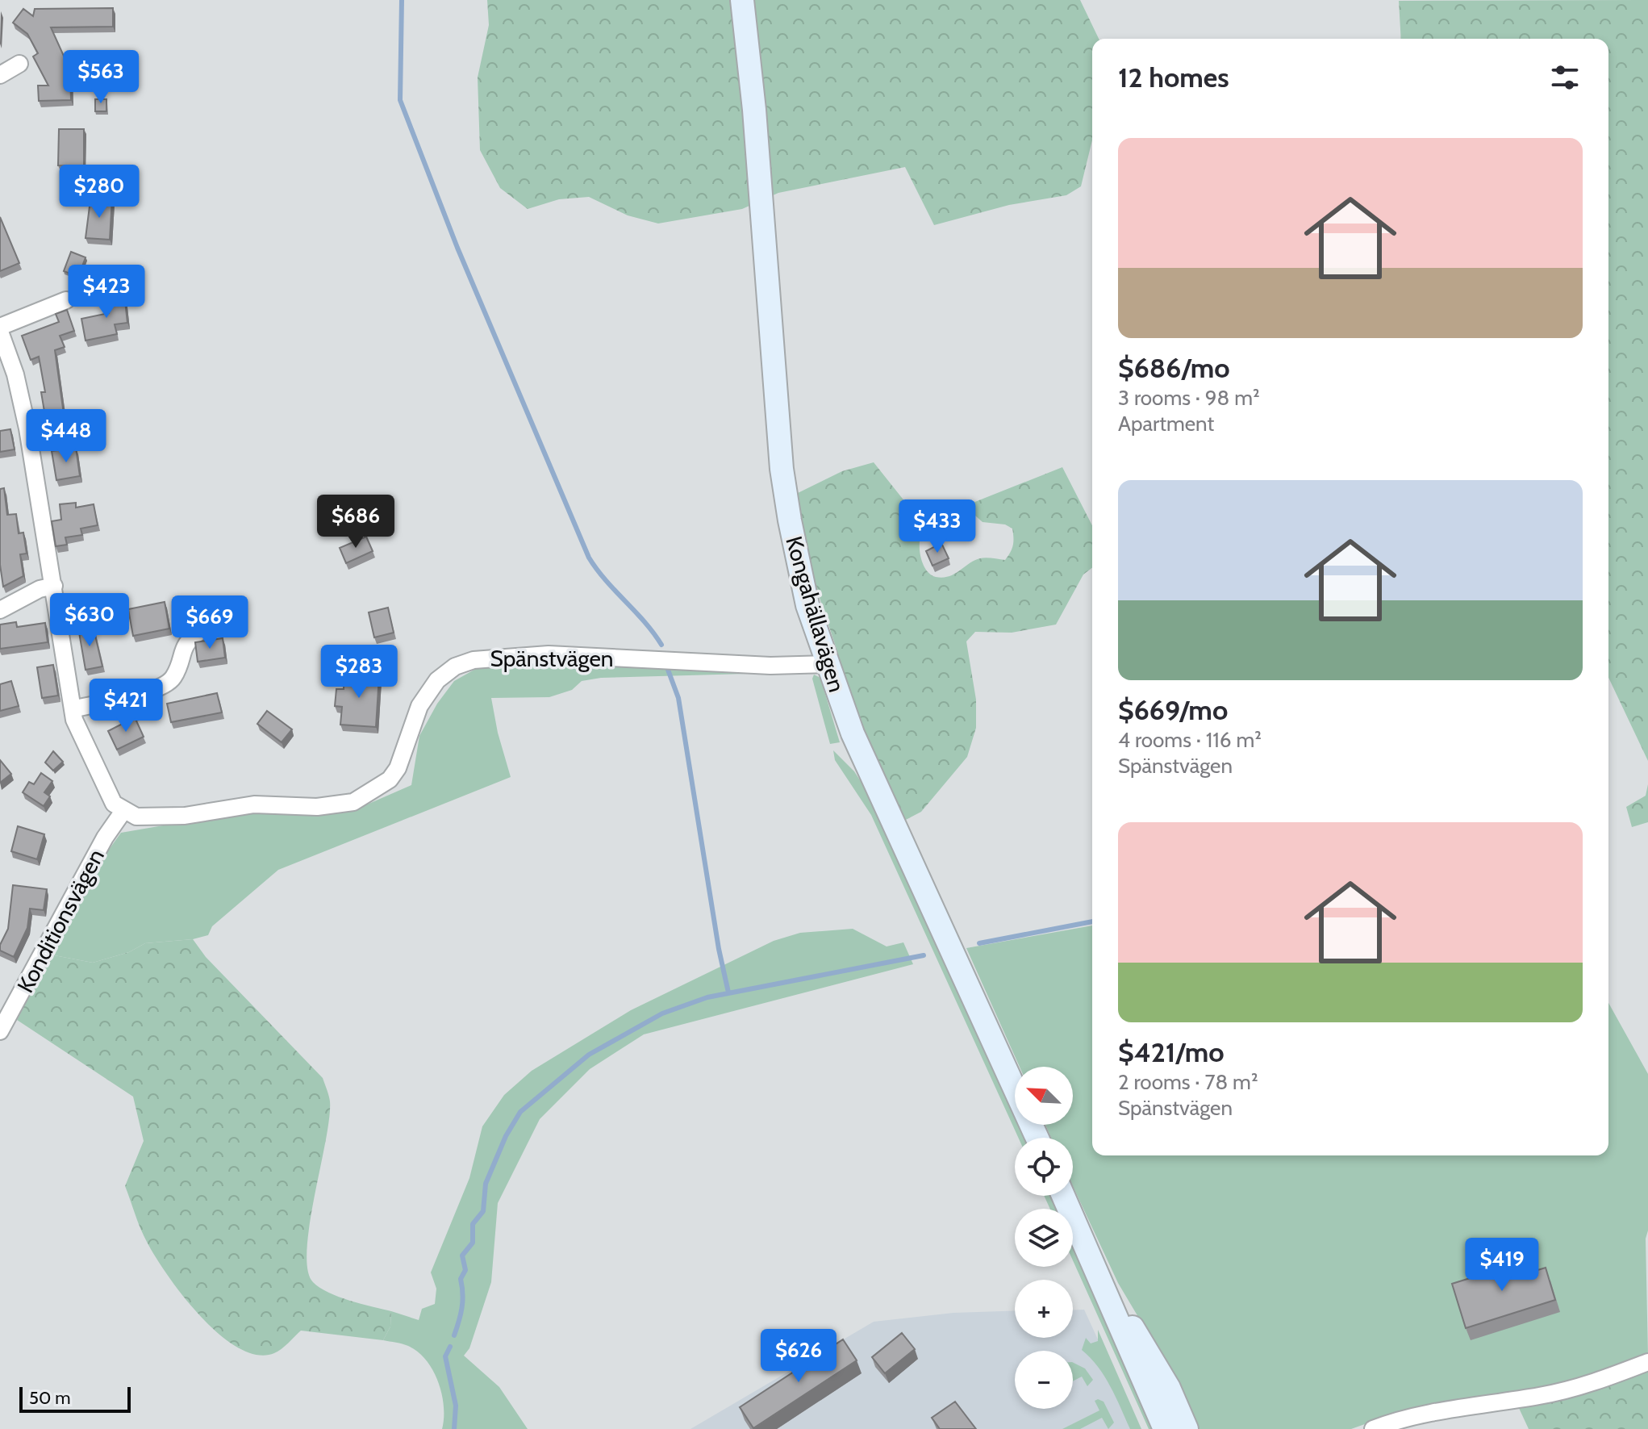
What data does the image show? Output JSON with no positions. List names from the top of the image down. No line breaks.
{"streets":{"street":["Kongahällavägen","Spänstvägen","Konditionsvägen"]},"crossings":[["Kongahällavägen","Spänstvägen"],["Spänstvägen","Konditionsvägen"]],"scale_bar":"50 m","north":"top left","page":{"heading":"12 homes","price":["$563","$280","$423","$448","$686","$433","$630","$669","$283","$421","$419","$626"],"list":[{"name":"$686/mo","note":"3 rooms · 98 m² · Apartment"},{"name":"$669/mo","note":"4 rooms · 116 m² · Spänstvägen"},{"name":"$421/mo","note":"2 rooms · 78 m² · Spänstvägen"}],"map_buttons":["+","−"],"scale":"50 m"}}
